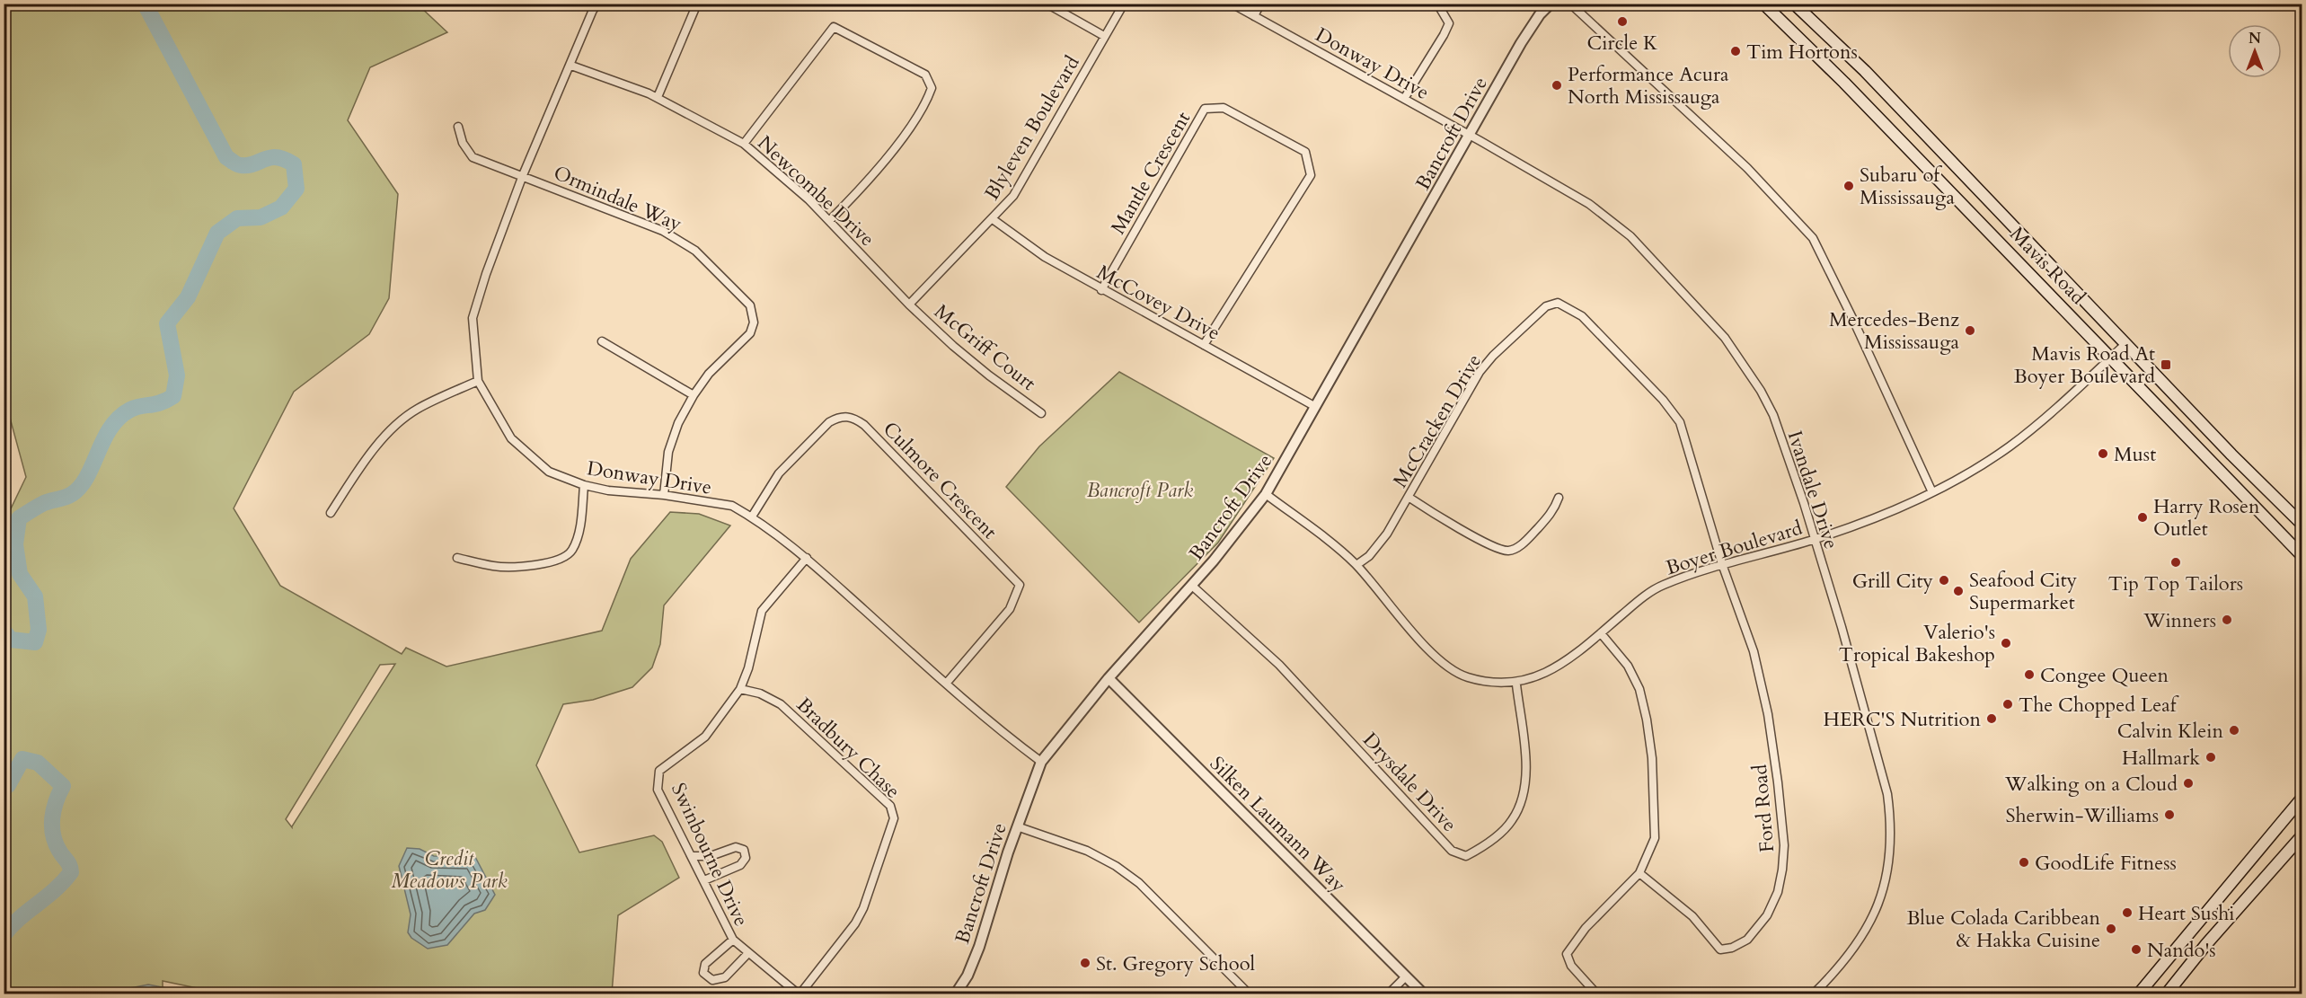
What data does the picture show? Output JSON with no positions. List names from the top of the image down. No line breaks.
{"streets":{"main road":["Mavis Road"],"street":["Donway Drive","Blyleven Boulevard","Bancroft Drive","Mantle Crescent","Newcombe Drive","Ormindale Way","McCovey Drive","McGriff Court","McCracken Drive","Culmore Crescent","Ivandale Drive","Boyer Boulevard","Bradbury Chase","Drysdale Drive","Ford Road","Silken Laumann Way","Swinbourne Drive"]},"crossings":[["Donway Drive","Bancroft Drive"],["Donway Drive","Newcombe Drive"],["Donway Drive","Ormindale Way"],["Donway Drive","Culmore Crescent"],["Donway Drive","Ivandale Drive"],["Donway Drive","Swinbourne Drive"],["Blyleven Boulevard","Newcombe Drive"],["Blyleven Boulevard","McCovey Drive"],["Blyleven Boulevard","McGriff Court"],["Bancroft Drive","McCovey Drive"],["Bancroft Drive","Ivandale Drive"],["Bancroft Drive","Boyer Boulevard"],["Bancroft Drive","Drysdale Drive"],["Bancroft Drive","Silken Laumann Way"],["Mantle Crescent","McCovey Drive"],["Newcombe Drive","McGriff Court"],["Mavis Road","Boyer Boulevard"],["McCracken Drive","Boyer Boulevard"],["McCracken Drive","Ford Road"],["Ivandale Drive","Boyer Boulevard"],["Boyer Boulevard","Drysdale Drive"],["Boyer Boulevard","Ford Road"],["Bradbury Chase","Swinbourne Drive"]],"parks":["Bancroft Park","Credit Meadows Park"],"places":{"other":["Circle K","Tim Hortons","Performance Acura North Mississauga","Subaru of Mississauga","Mercedes-Benz Mississauga","Must","Harry Rosen Outlet","Tip Top Tailors","Grill City","Seafood City Supermarket","Winners","Valerio's Tropical Bakeshop","Congee Queen","The Chopped Leaf","HERC'S Nutrition","Calvin Klein","Hallmark","Walking on a Cloud","Sherwin-Williams","GoodLife Fitness","Heart Sushi","Blue Colada Caribbean & Hakka Cuisine","Nando's","St. Gregory School"],"transit":["Mavis Road At Boyer Boulevard"]},"north":"top"}
